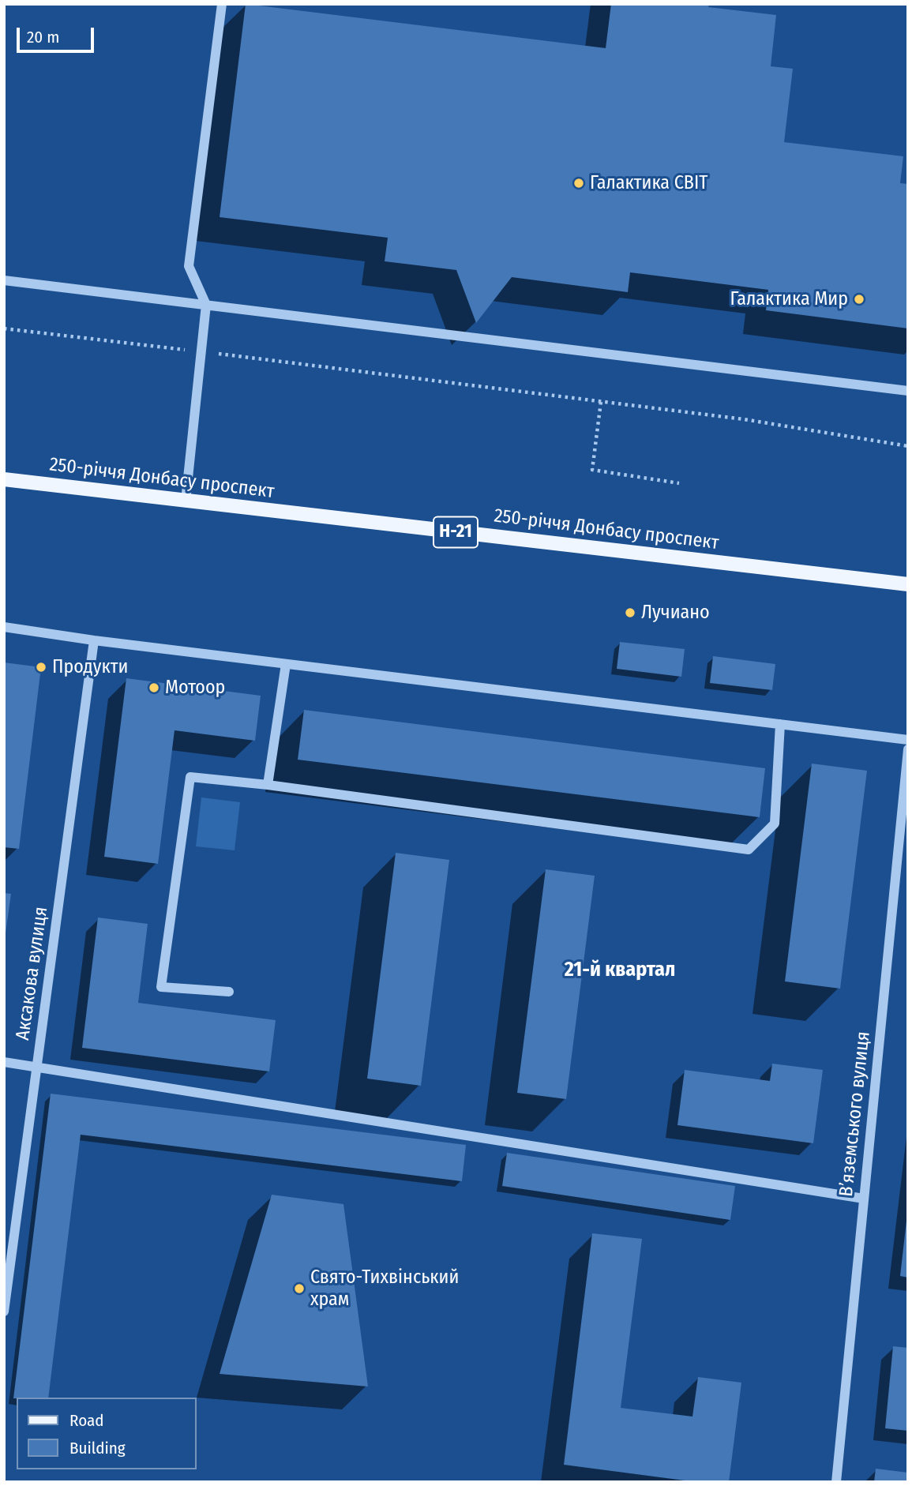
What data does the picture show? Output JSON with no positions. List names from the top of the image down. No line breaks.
{"streets":{"main road":["250-річчя Донбасу проспект","Н-21"],"street":["Аксакова вулиця","В’яземського вулиця"]},"districts":["21-й квартал"],"places":["Галактика СВІТ","Галактика Мир","Лучиано","Продукти","Мотоор","Свято-Тихвінський храм"],"legend":["Road","Building"],"scale_bar":"20 m"}
